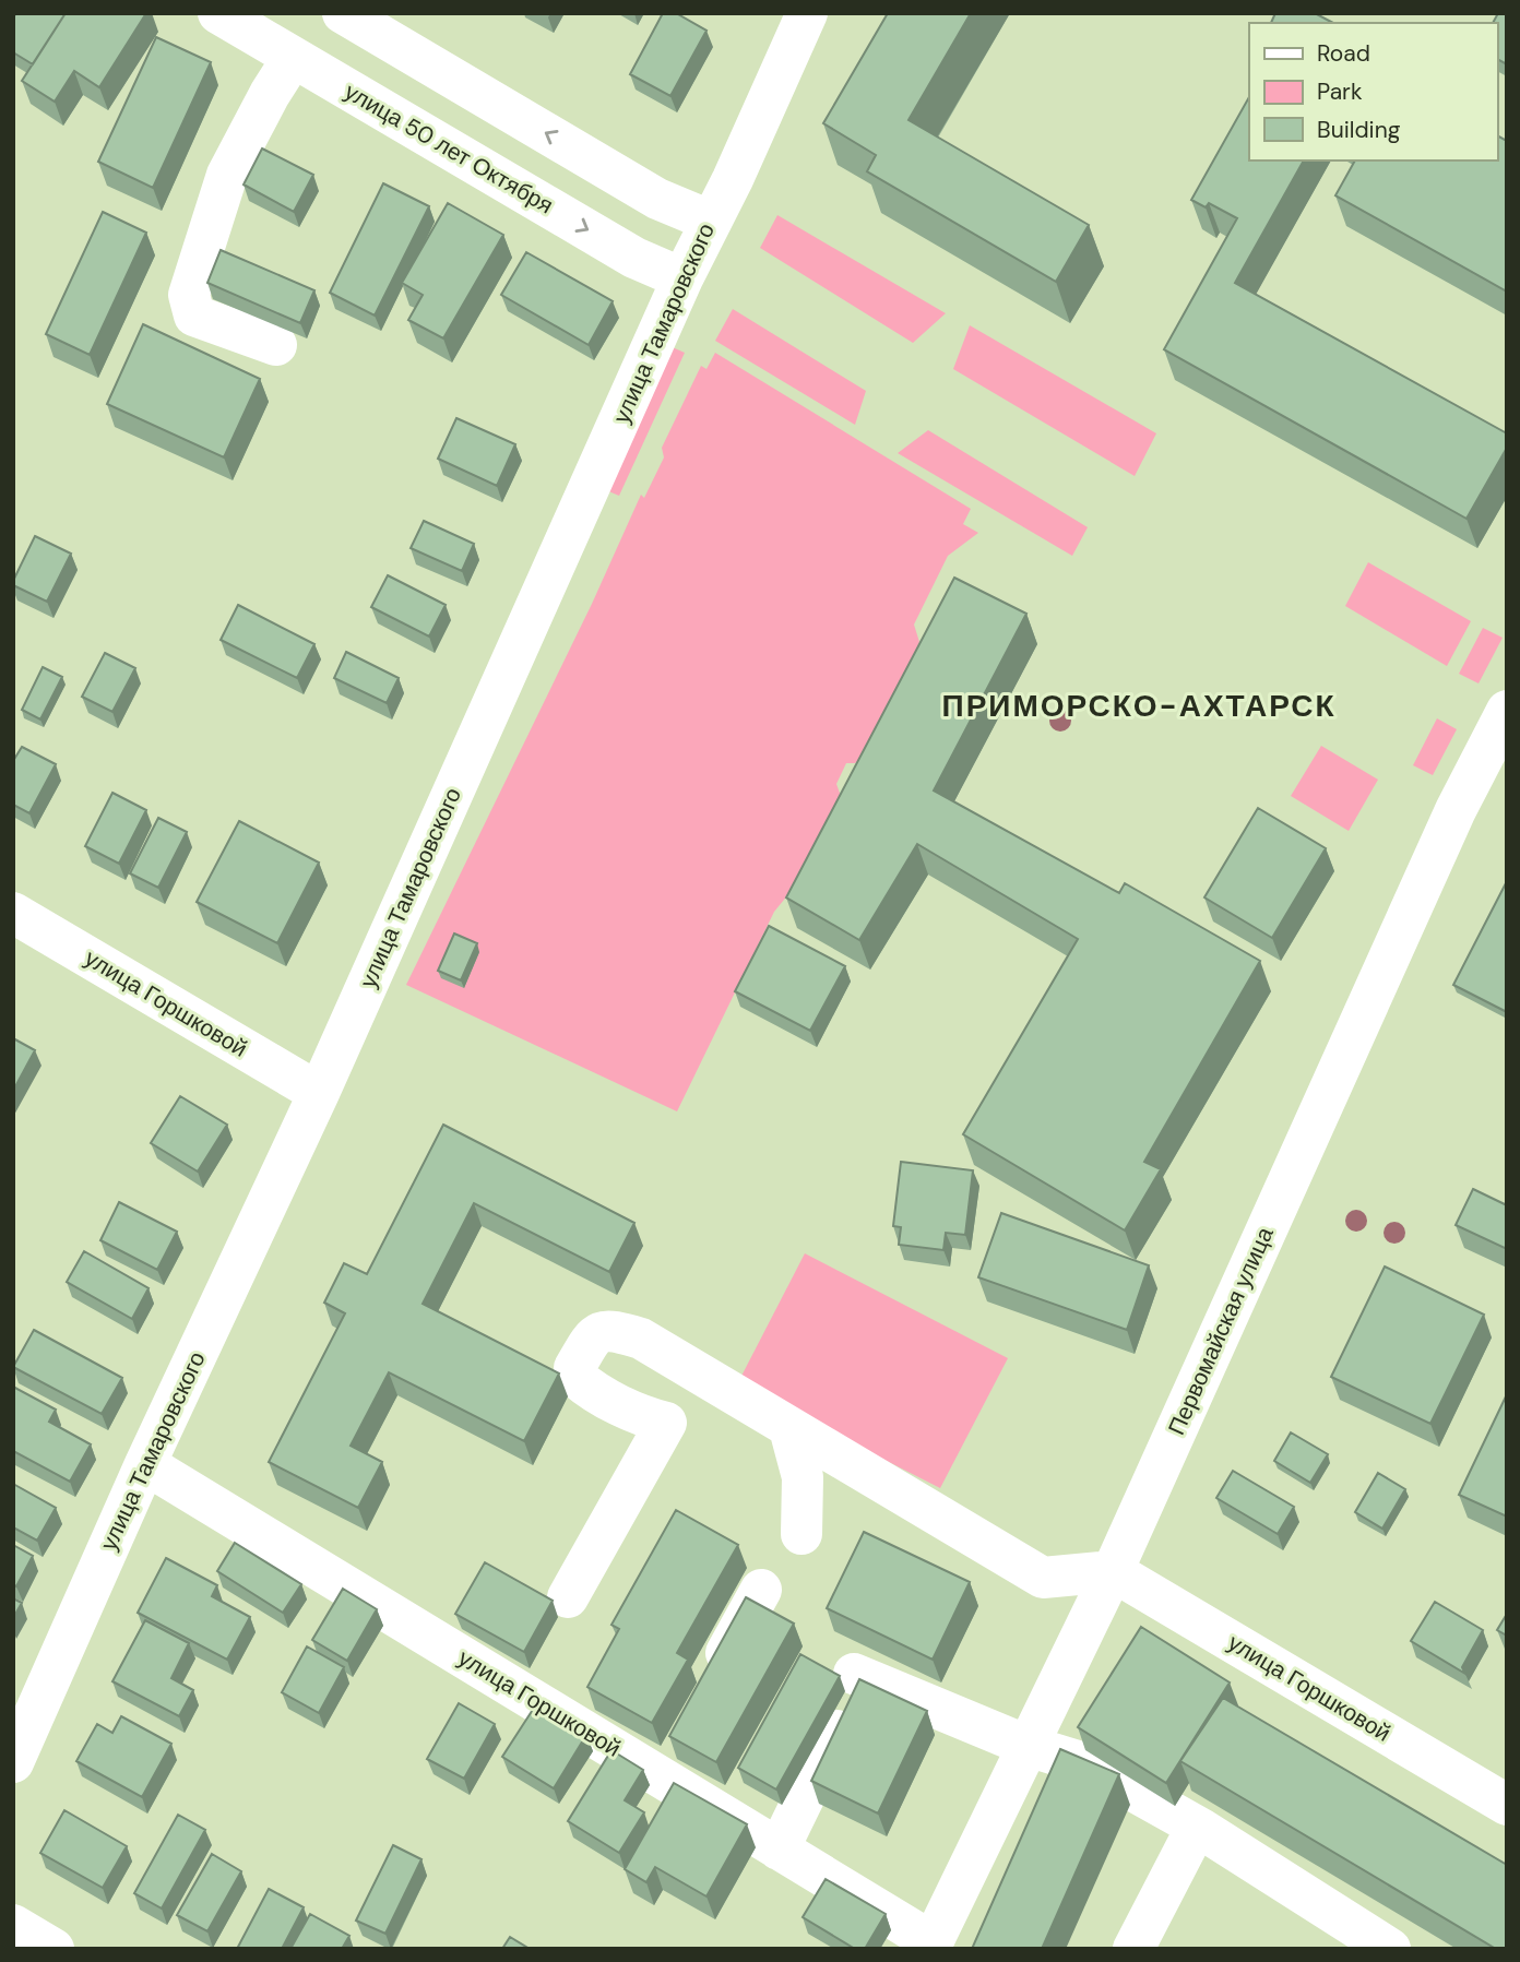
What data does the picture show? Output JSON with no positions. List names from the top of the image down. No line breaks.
{"streets":{"street":["улица 50 лет Октября","улица Тамаровского","улица Горшковой","Первомайская улица"]},"crossings":[["улица 50 лет Октября","улица Тамаровского"],["улица Тамаровского","улица Горшковой"],["улица Горшковой","Первомайская улица"]],"districts":["ПРИМОРСКО-АХТАРСК"],"legend":["Road","Park","Building"]}
